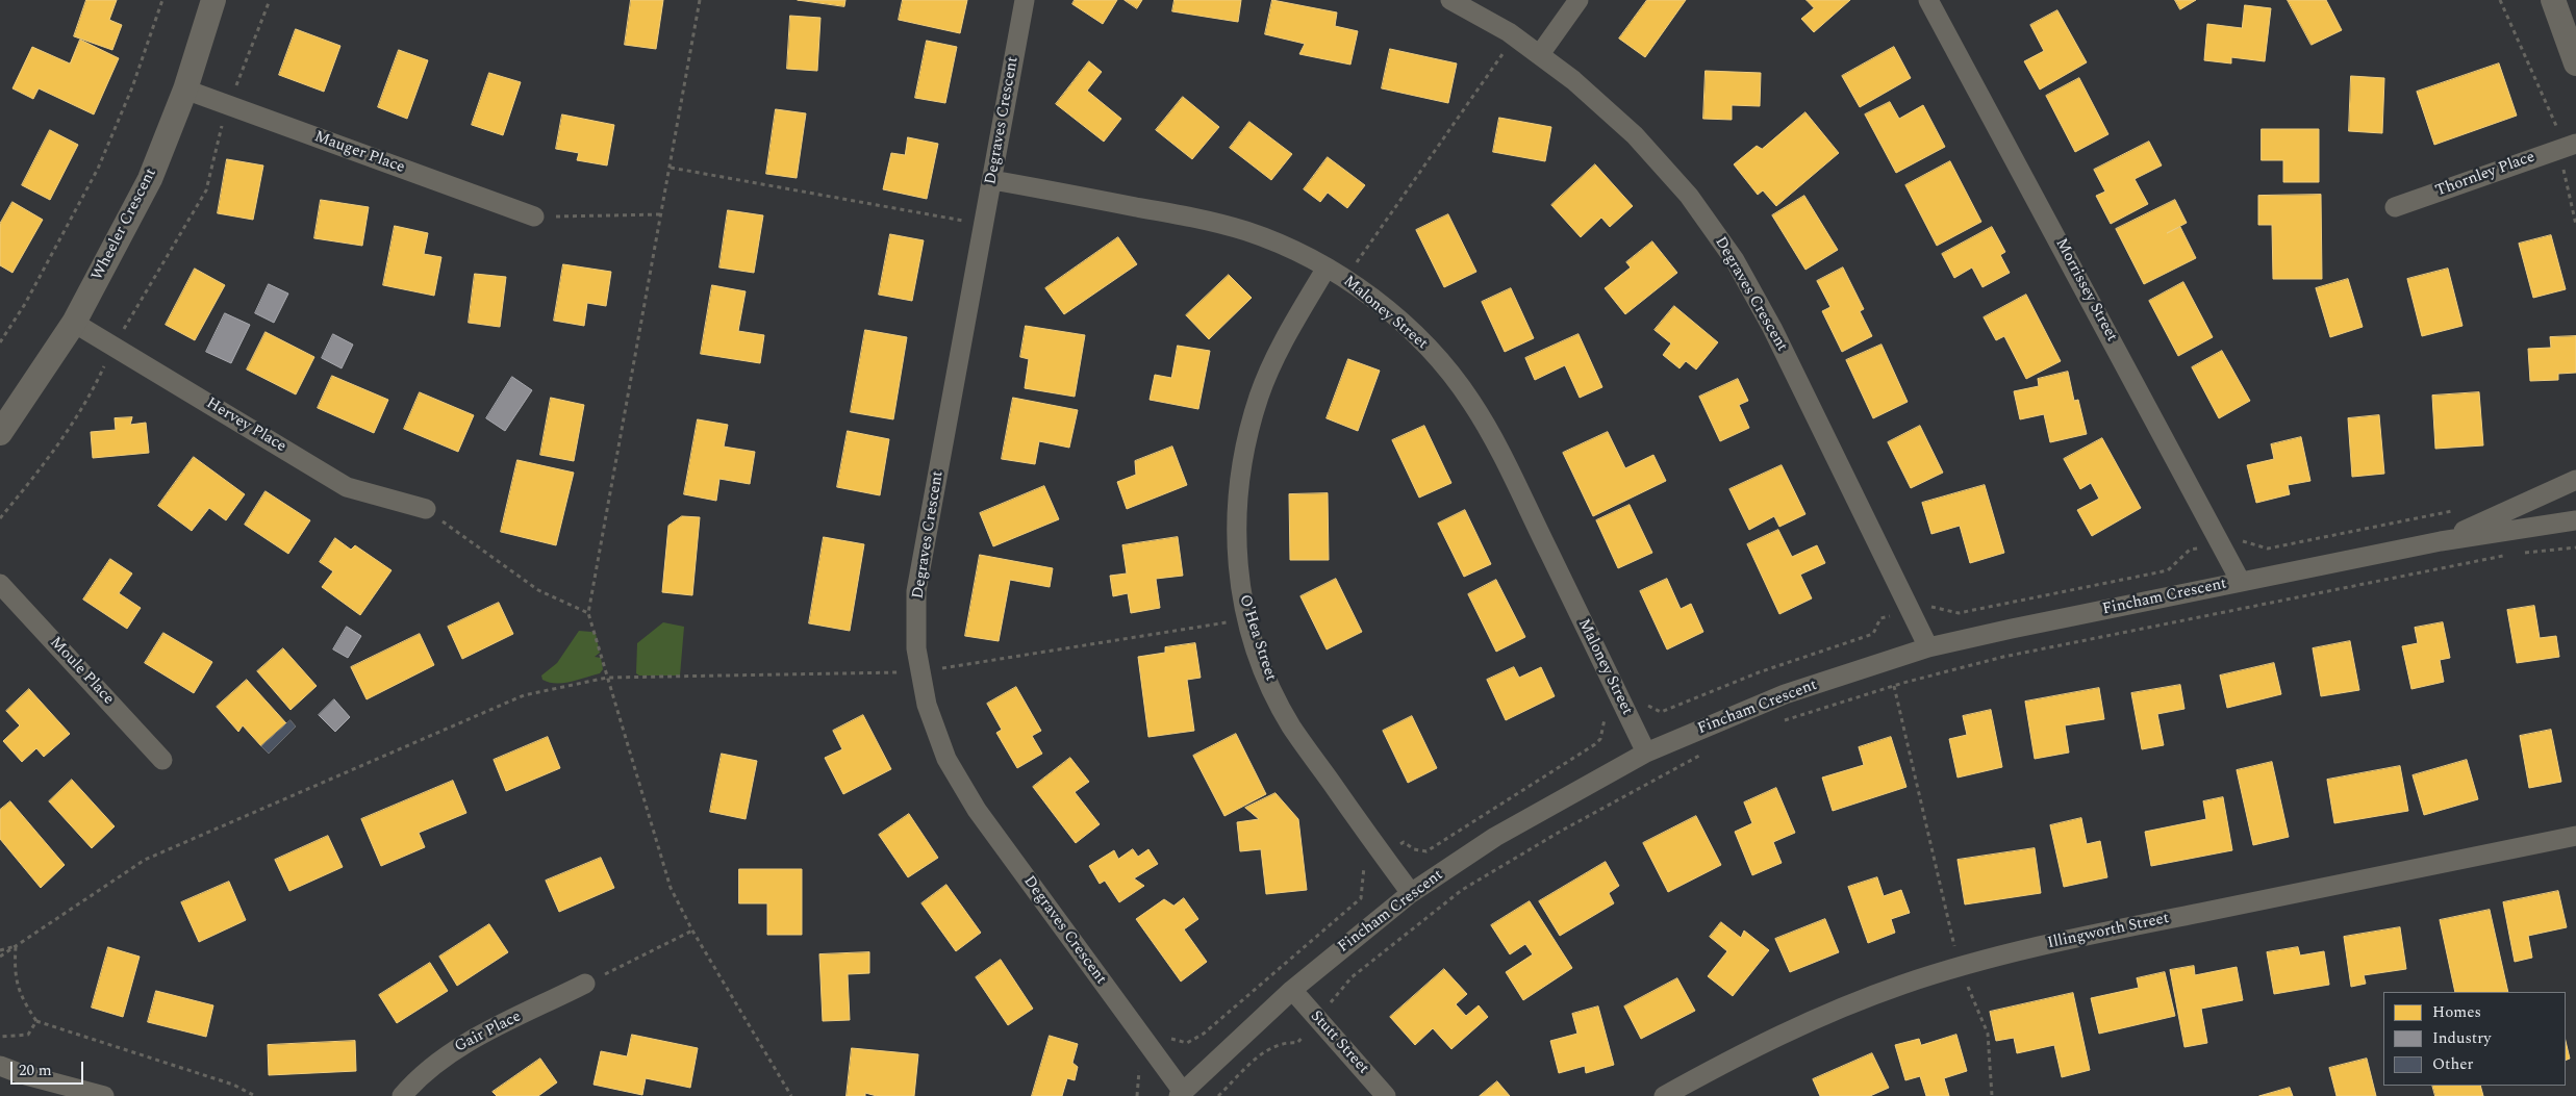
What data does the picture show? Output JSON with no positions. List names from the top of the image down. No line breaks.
{"streets":{"street":["Degraves Crescent","Mauger Place","Thornley Place","Wheeler Crescent","Morrissey Street","Maloney Street","Hervey Place","Fincham Crescent","O'Hea Street","Moule Place","Illingworth Street","Gair Place","Stutt Street"]},"crossings":[["Degraves Crescent","Maloney Street"],["Degraves Crescent","Fincham Crescent"],["Mauger Place","Wheeler Crescent"],["Wheeler Crescent","Hervey Place"],["Morrissey Street","Fincham Crescent"],["Maloney Street","Fincham Crescent"],["Maloney Street","O'Hea Street"],["Fincham Crescent","O'Hea Street"],["Fincham Crescent","Stutt Street"]],"legend":["Homes","Industry","Other"],"scale_bar":"20 m"}
